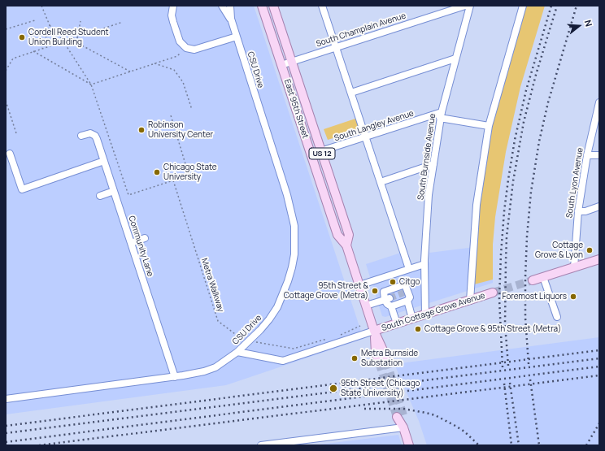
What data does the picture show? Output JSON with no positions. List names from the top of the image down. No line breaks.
{"streets":{"main road":["East 95th Street","US 12","South Cottage Grove Avenue"],"street":["South Champlain Avenue","CSU Drive","South Langley Avenue","South Burnside Avenue","South Lyon Avenue","Community Lane"],"path":["Metra Walkway"]},"crossings":[["South Champlain Avenue","East 95th Street"],["CSU Drive","Community Lane"],["CSU Drive","Metra Walkway"],["East 95th Street","South Langley Avenue"],["East 95th Street","South Cottage Grove Avenue"],["South Langley Avenue","South Burnside Avenue"],["South Burnside Avenue","South Cottage Grove Avenue"]],"places":["Cordell Reed Student Union Building","Robinson University Center","Chicago State University","Cottage Grove & Lyon","Citgo","95th Street & Cottage Grove (Metra)","Foremost Liquors","Cottage Grove & 95th Street (Metra)","Metra Burnside Substation","95th Street (Chicago State University)"],"north":"right"}
